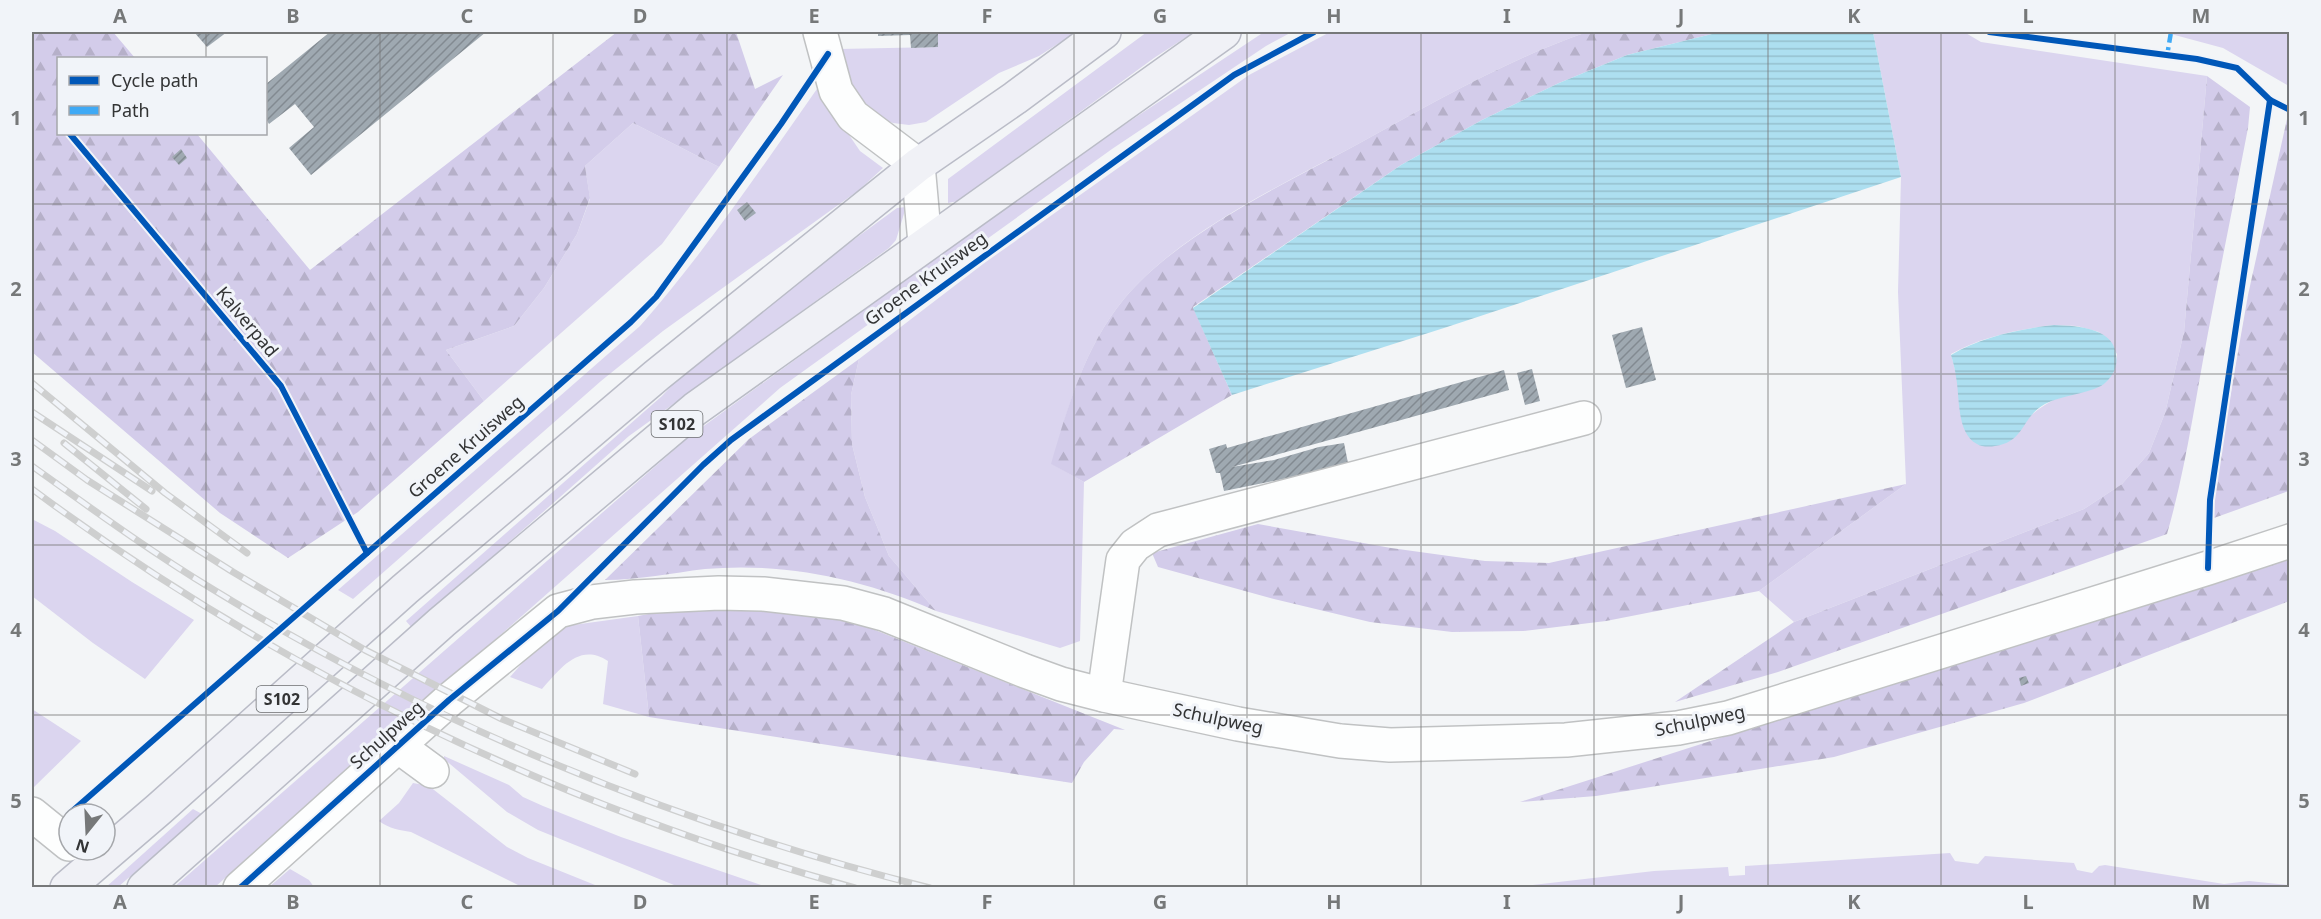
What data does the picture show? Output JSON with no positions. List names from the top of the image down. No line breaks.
{"streets":{"main road":["Groene Kruisweg","S102"],"street":["Schulpweg"],"cycle path":["Kalverpad"]},"legend":["Cycle path","Path"],"north":"bottom","grid":{"columns":["A","B","C","D","E","F","G","H","I","J","K","L","M"],"rows":["1","2","3","4","5"]}}
